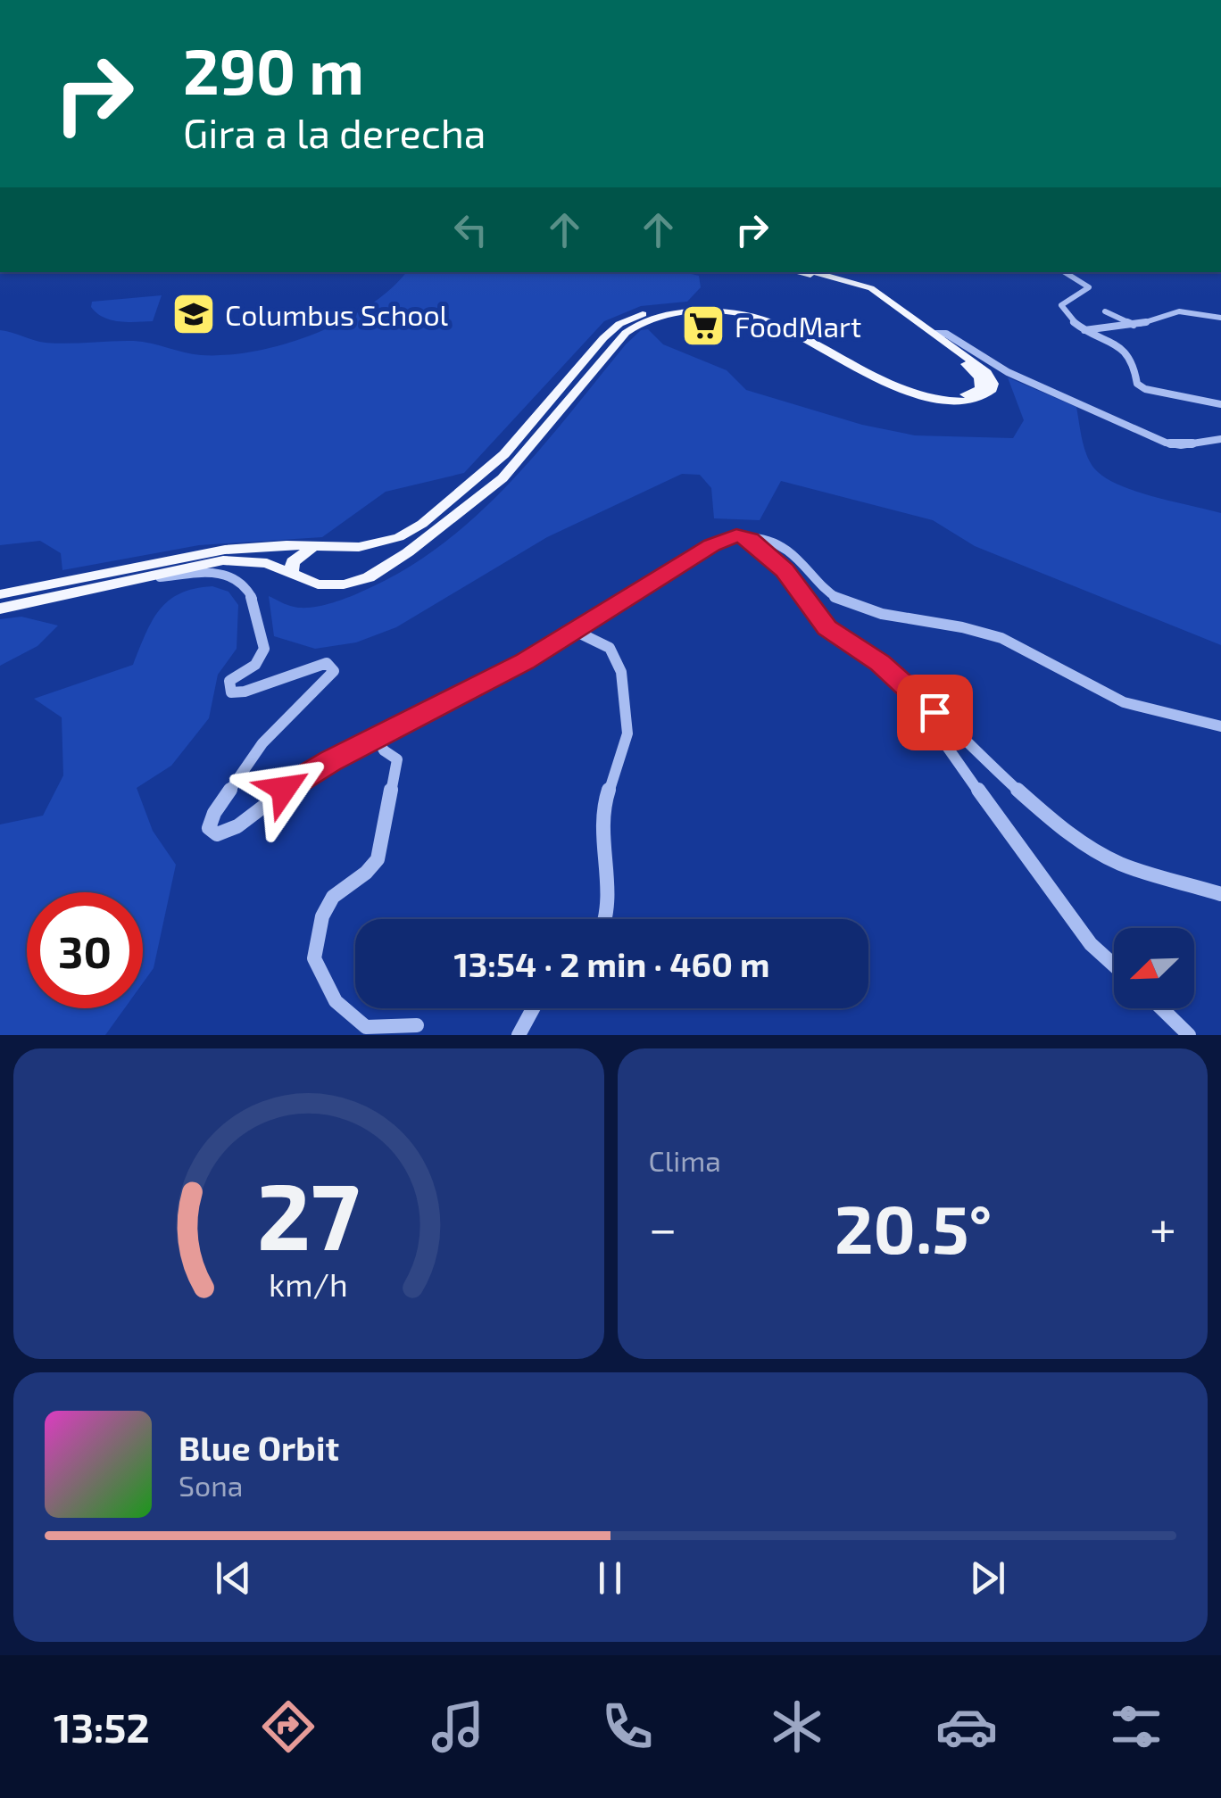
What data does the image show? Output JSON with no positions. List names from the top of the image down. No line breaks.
{"places":{"school or university":["Columbus School"],"supermarket":["FoodMart"]},"north":"bottom left","page":{"turn":["290 m","Gira a la derecha"],"limit":"30","trip":"13:54 · 2 min · 460 m","tile":"Clima","heat":["−","20.5°","+"],"song":["Blue Orbit","Sona"],"tabs":"13:52","gauge":["27","km/h"]}}
